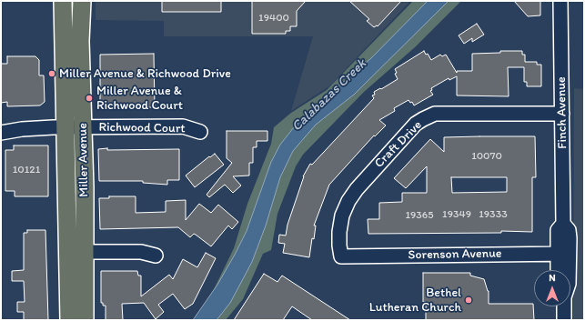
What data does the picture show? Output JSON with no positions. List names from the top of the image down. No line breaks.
{"streets":{"main road":["Miller Avenue"],"street":["Finch Avenue","Richwood Court","Craft Drive","Sorenson Avenue"]},"crossings":[["Finch Avenue","Craft Drive"],["Finch Avenue","Sorenson Avenue"],["Richwood Court","Miller Avenue"],["Craft Drive","Sorenson Avenue"]],"water":["Calabazas Creek"],"places":["Miller Avenue & Richwood Drive","Miller Avenue & Richwood Court","Bethel Lutheran Church"],"house_numbers":["19400","10070","10121","19349","19333","19365"],"north":"top"}
